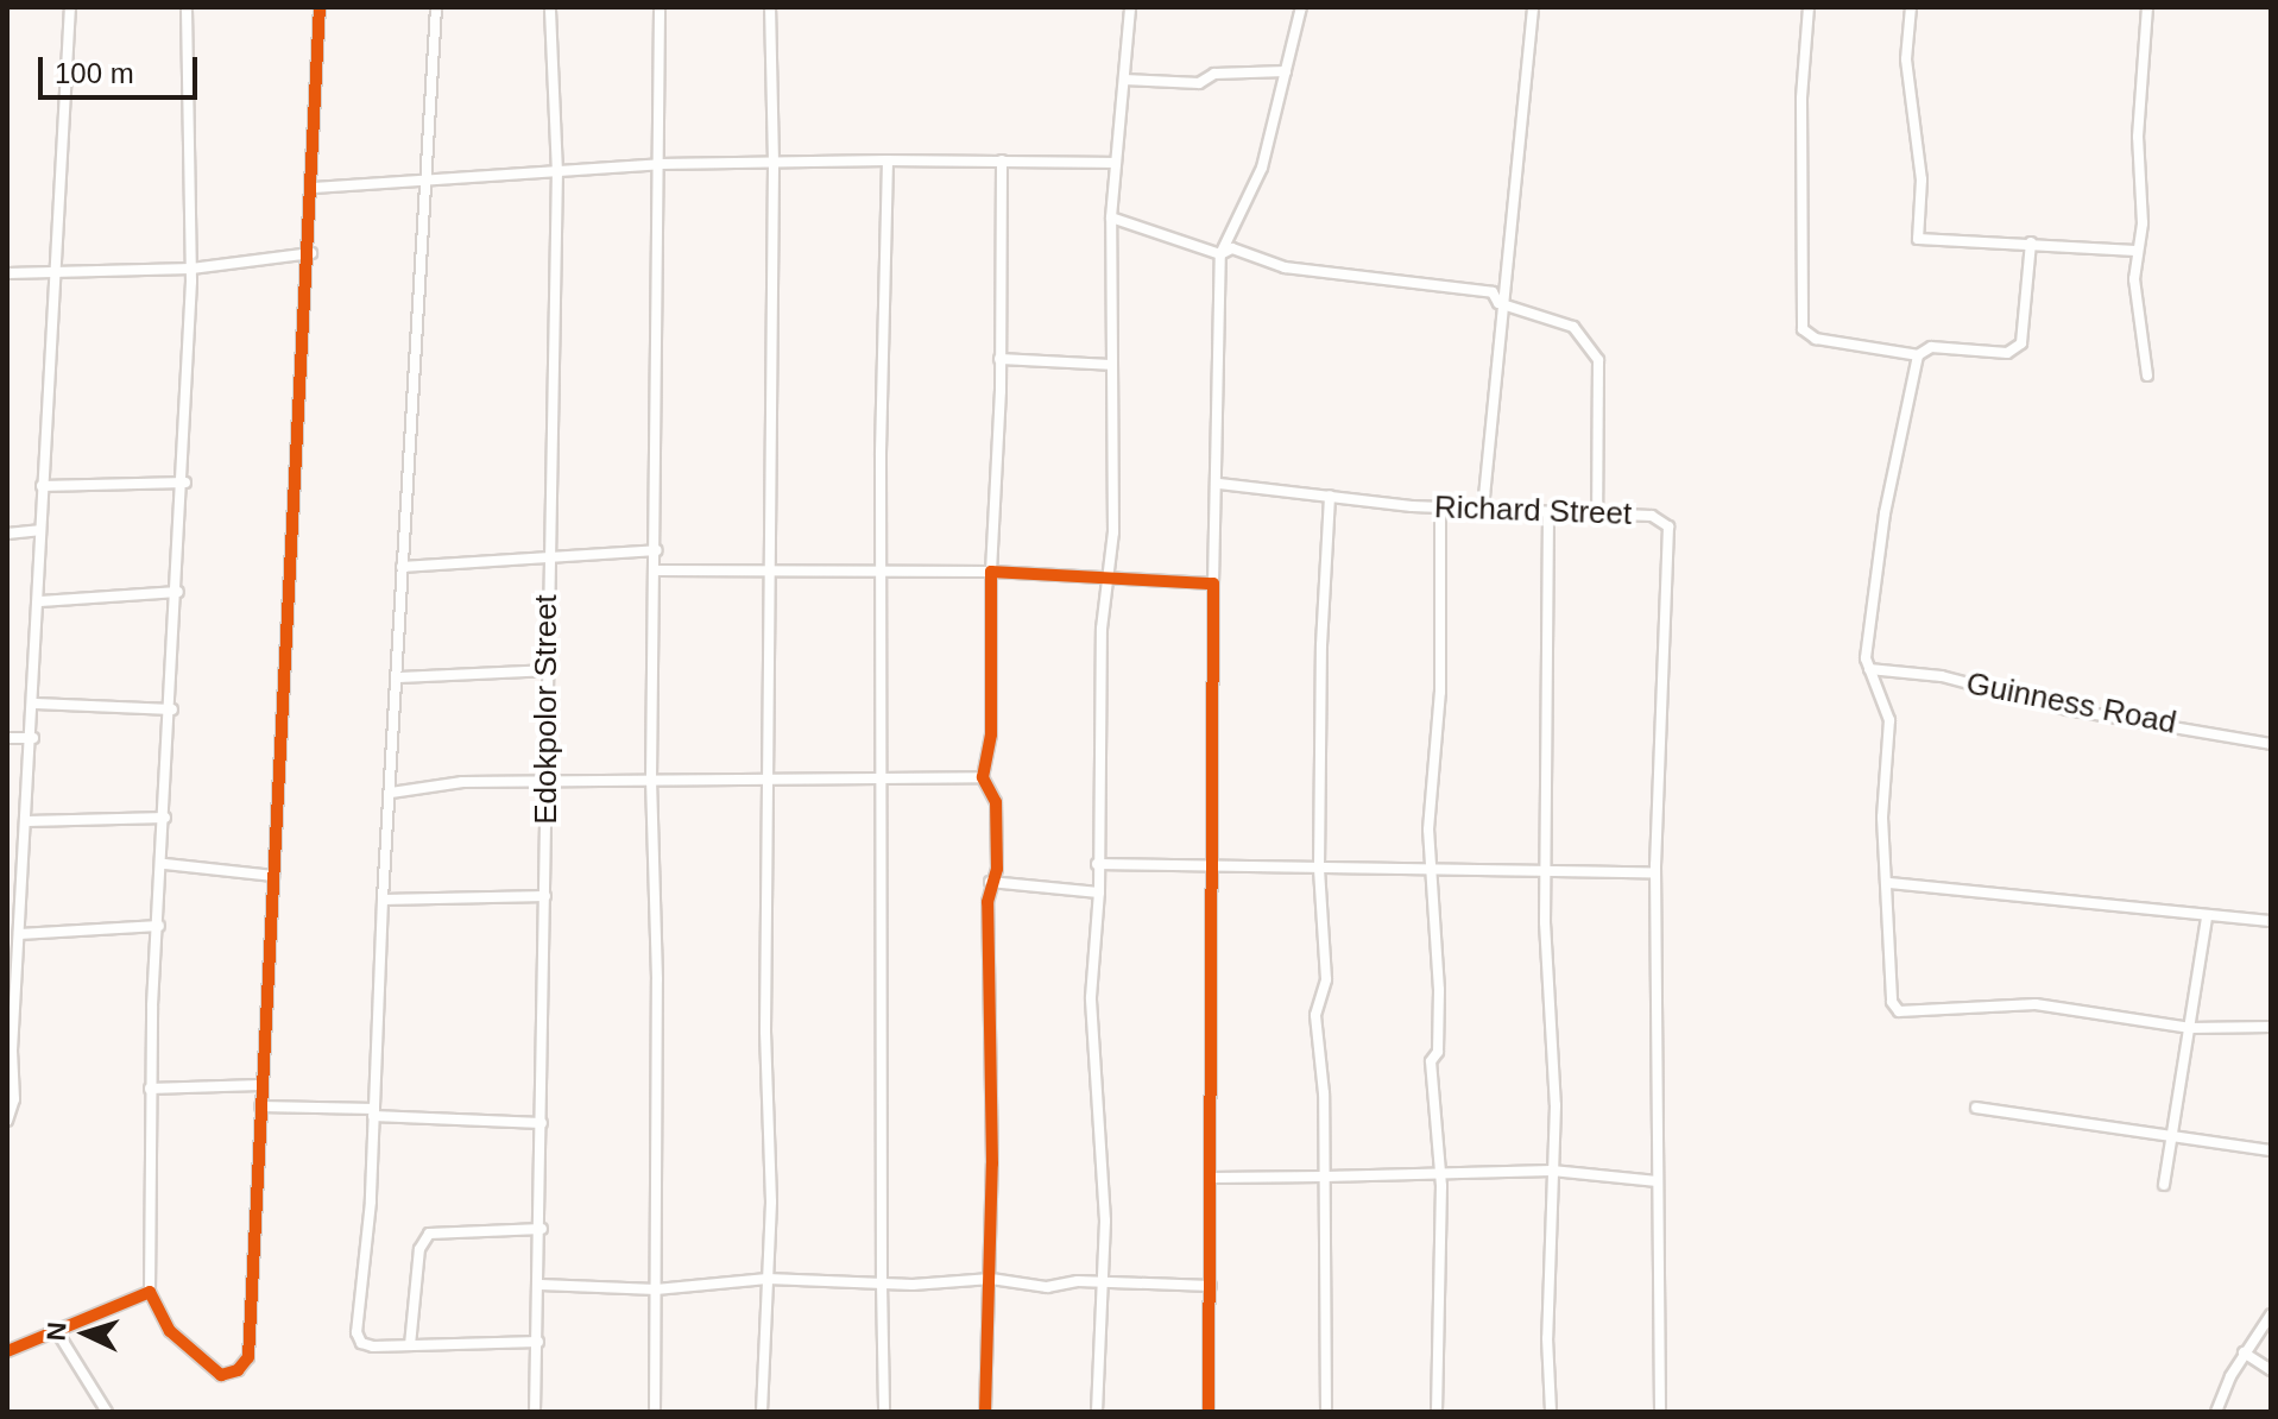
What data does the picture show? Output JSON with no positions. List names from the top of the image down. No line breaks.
{"streets":{"street":["Richard Street","Guinness Road","Edokpolor Street"]},"scale_bar":"100 m","north":"left"}
